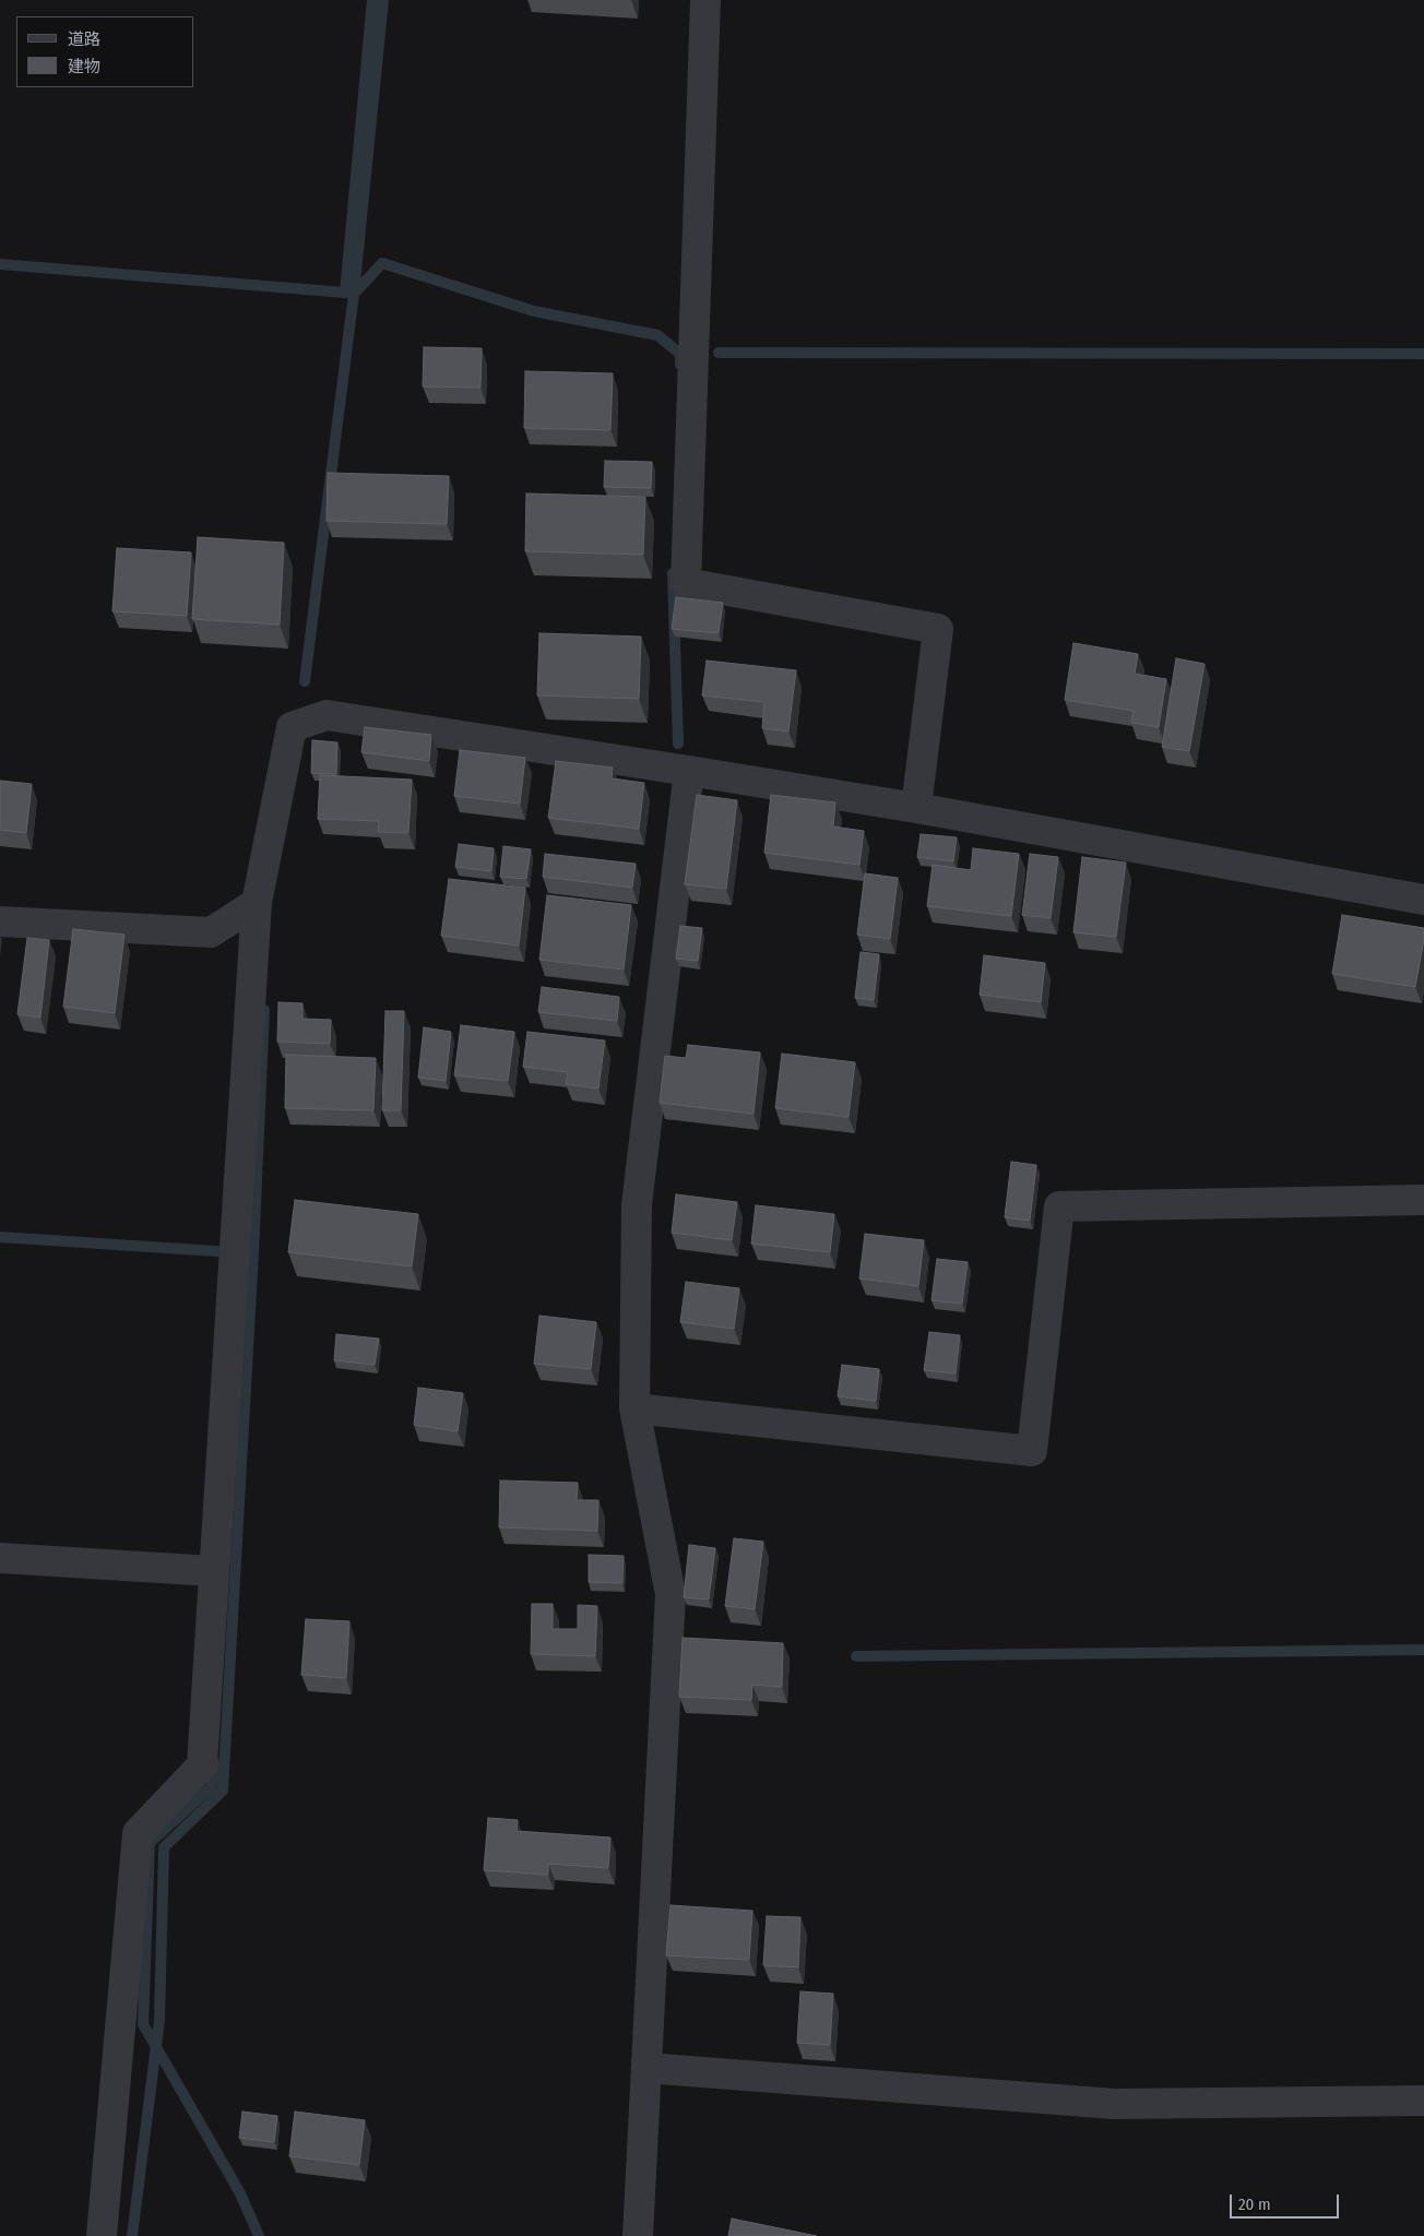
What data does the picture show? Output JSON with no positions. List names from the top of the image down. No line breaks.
{"legend":["道路","建物"],"scale_bar":"20 m"}
